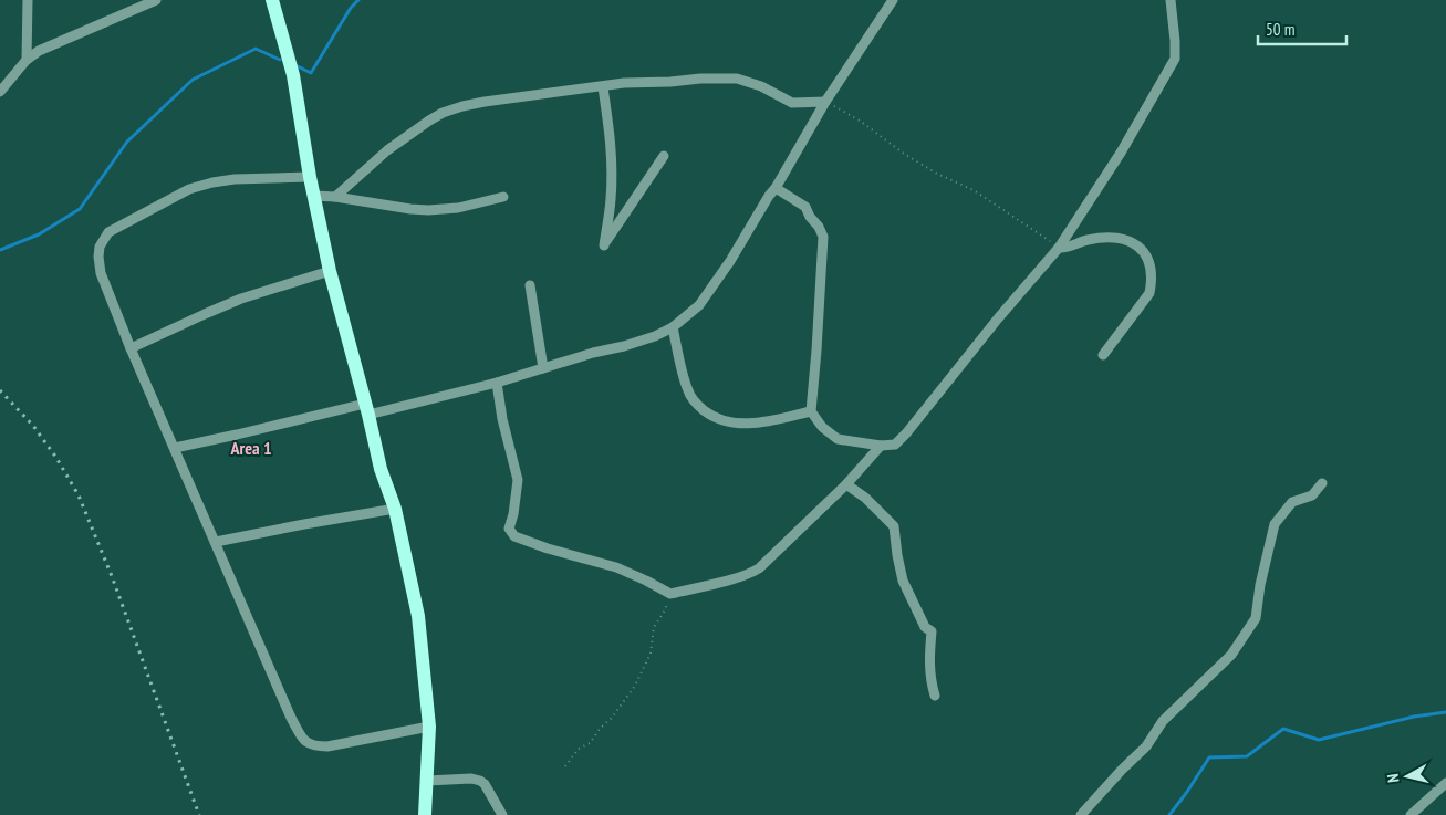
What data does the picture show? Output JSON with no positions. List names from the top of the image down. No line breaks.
{"districts":["Area 1"],"scale_bar":"50 m","north":"left"}
